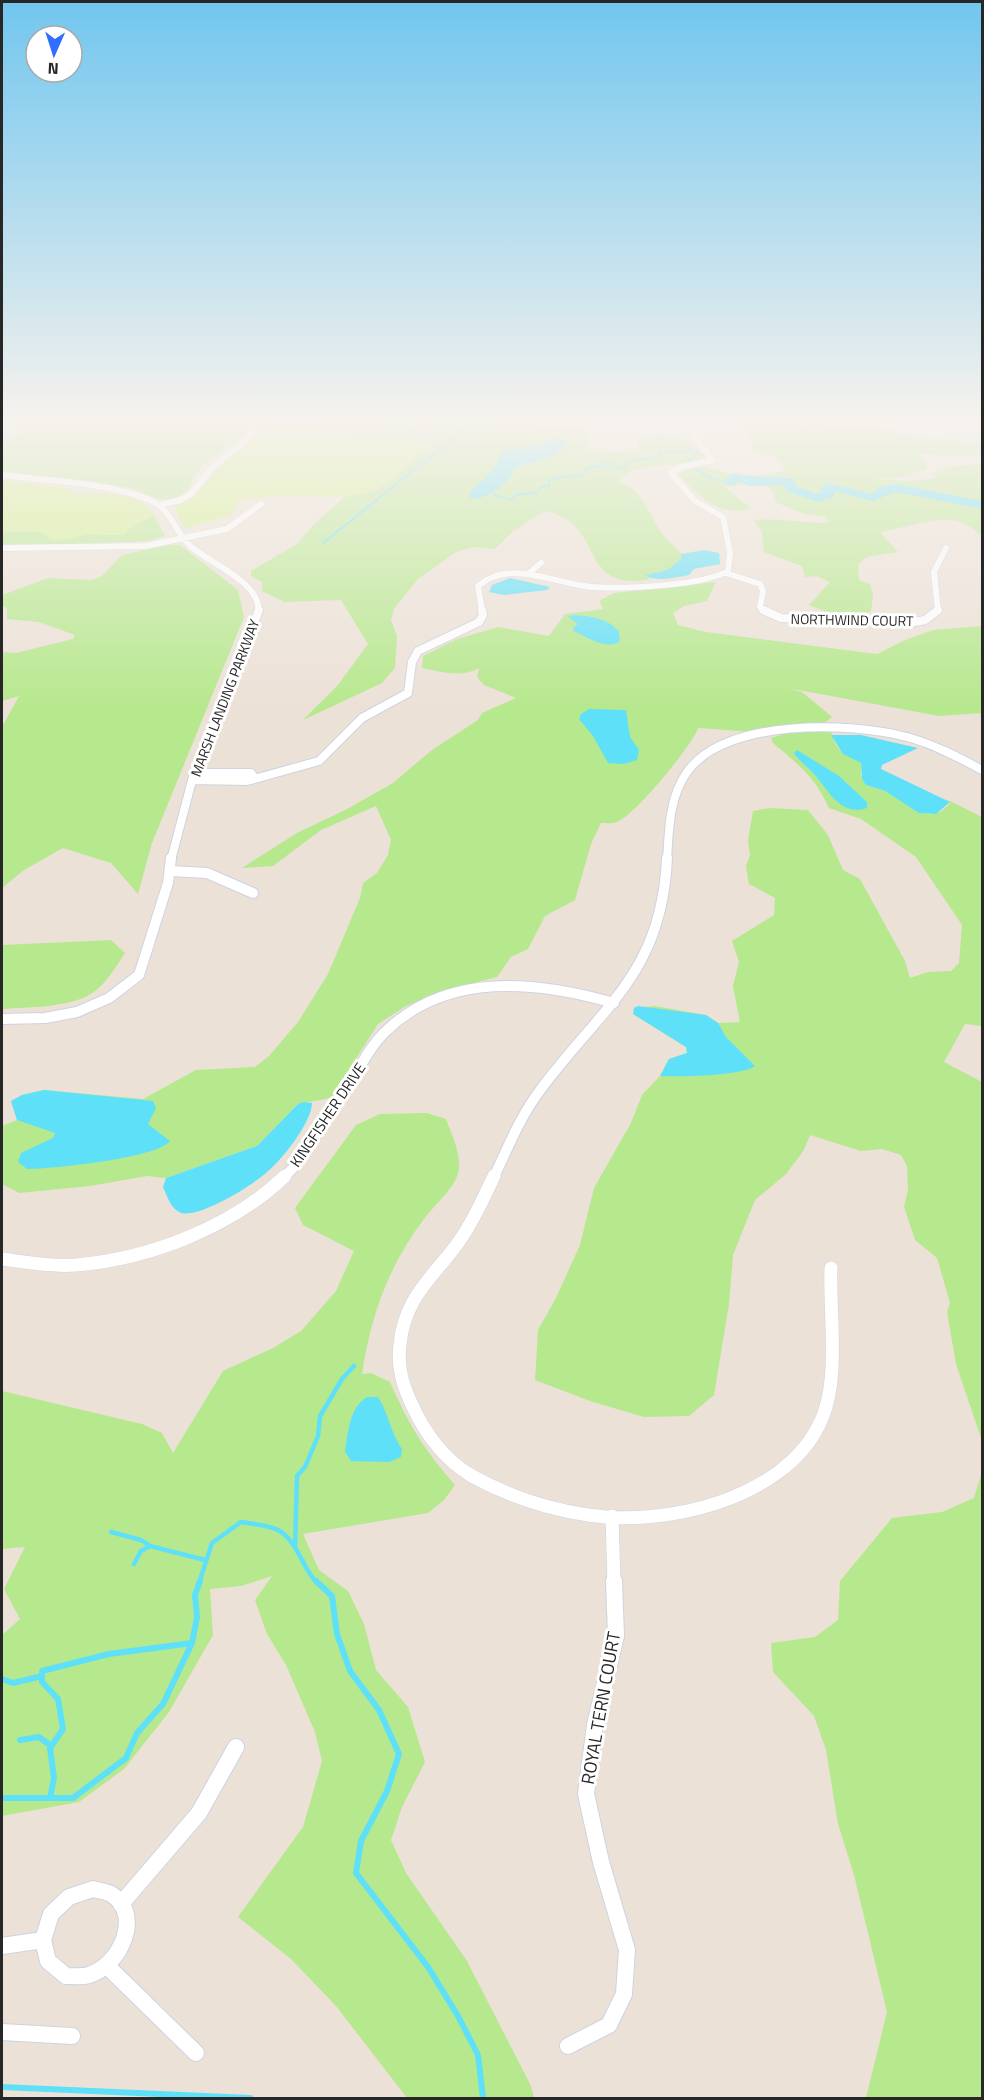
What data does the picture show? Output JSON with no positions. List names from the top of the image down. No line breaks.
{"streets":{"street":["NORTHWIND COURT","MARSH LANDING PARKWAY","KINGFISHER DRIVE","ROYAL TERN COURT"]},"north":"bottom"}
